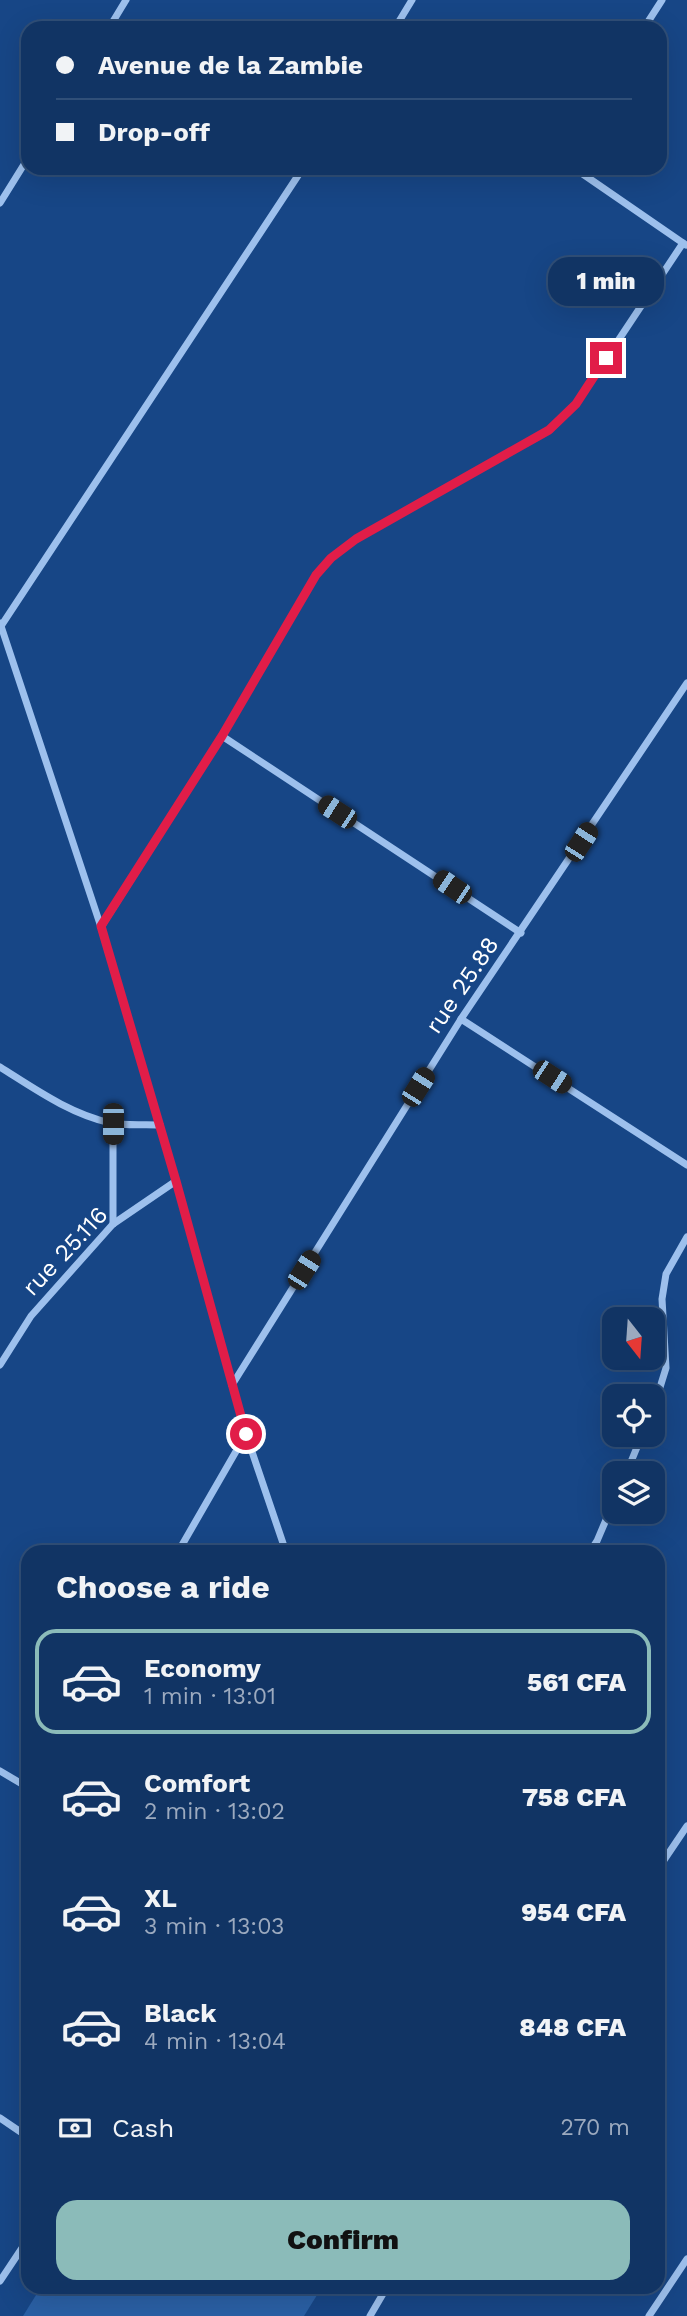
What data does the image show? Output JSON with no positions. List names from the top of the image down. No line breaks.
{"streets":{"street":["rue 25.88","rue 25.116"]},"north":"bottom","page":{"banner":["Avenue de la Zambie","Drop-off"],"bubble":"1 min","heading":"Choose a ride","list":[{"name":"Economy","note":"1 min · 13:01","value":"561 CFA"},{"name":"Comfort","note":"2 min · 13:02","value":"758 CFA"},{"name":"XL","note":"3 min · 13:03","value":"954 CFA"},{"name":"Black","note":"4 min · 13:04","value":"848 CFA"}],"pay":["Cash","270 m"],"buttons":"Confirm"}}
